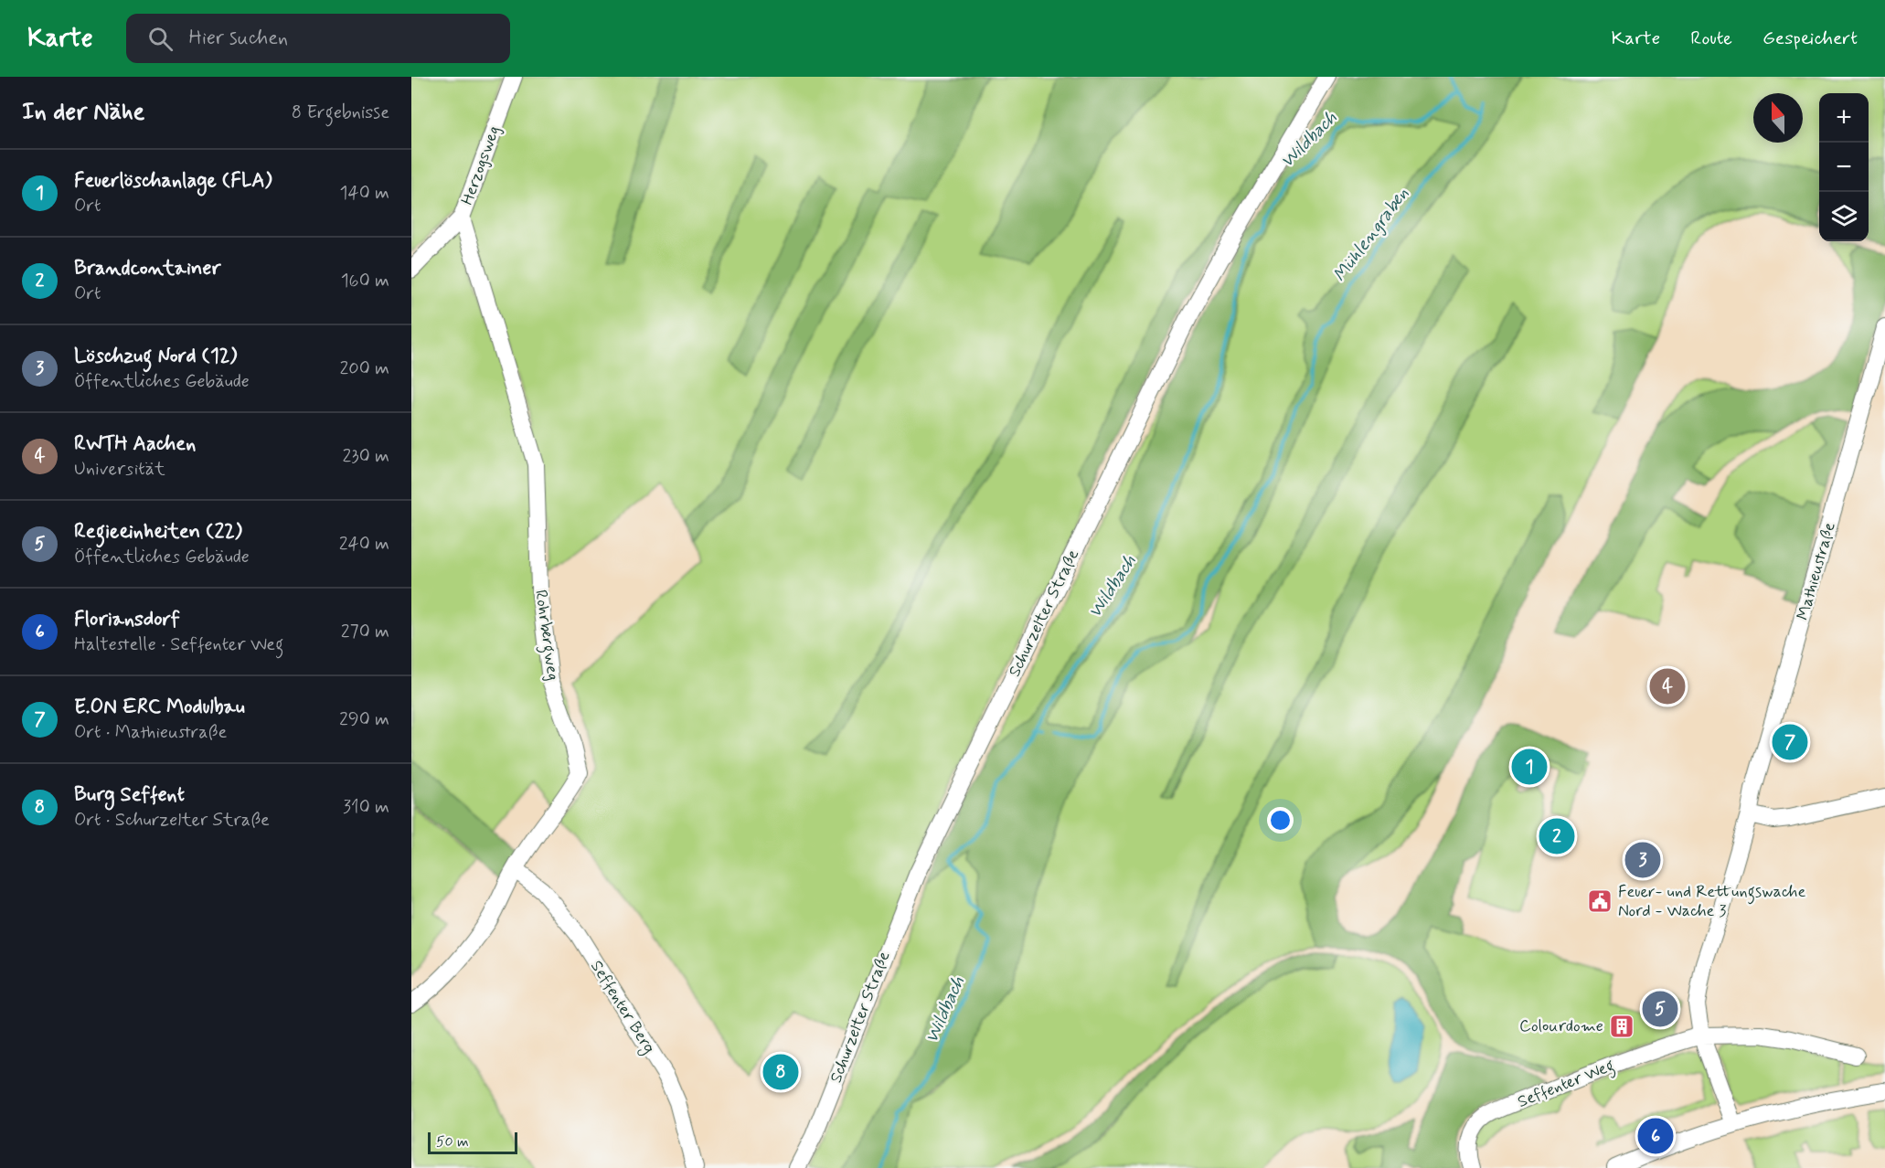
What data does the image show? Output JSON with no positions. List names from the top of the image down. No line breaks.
{"streets":{"street":["Herzogsweg","Mathieustraße","Schurzelter Straße","Rohrbergweg","Seffenter Berg","Seffenter Weg"]},"crossings":[["Herzogsweg","Rohrbergweg"],["Mathieustraße","Seffenter Weg"],["Rohrbergweg","Seffenter Berg"]],"water":["Wildbach","Mühlengraben"],"places":{"public building":["Feuer- und Rettungswache Nord - Wache 3"],"building":["Colourdome"]},"scale_bar":"50 m","north":"top","page":{"header":"Karte","search":"Hier suchen","nav":["Karte","Route","Gespeichert"],"heading":["In der Nähe","8 Ergebnisse"],"map_buttons":["+","−"],"list":[{"mark":"1","name":"Feuerlöschanlage (FLA)","note":"Ort","value":"140 m"},{"mark":"2","name":"Brandcontainer","note":"Ort","value":"160 m"},{"mark":"3","name":"Löschzug Nord (12)","note":"Öffentliches Gebäude","value":"200 m"},{"mark":"4","name":"RWTH Aachen","note":"Universität","value":"230 m"},{"mark":"5","name":"Regieeinheiten (22)","note":"Öffentliches Gebäude","value":"240 m"},{"mark":"6","name":"Floriansdorf","note":"Haltestelle · Seffenter Weg","value":"270 m"},{"mark":"7","name":"E.ON ERC Modulbau","note":"Ort · Mathieustraße","value":"290 m"},{"mark":"8","name":"Burg Seffent","note":"Ort · Schurzelter Straße","value":"310 m"}],"pins":["4","7","1","2","3","5","8","6"],"scale":"50 m"}}
